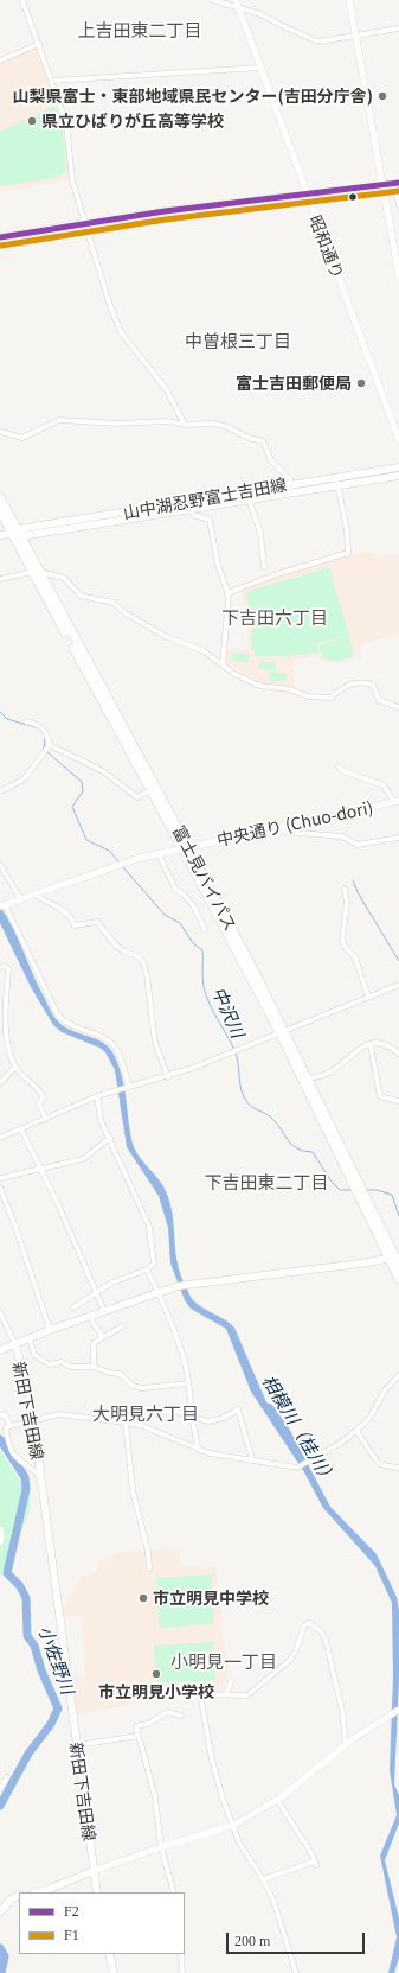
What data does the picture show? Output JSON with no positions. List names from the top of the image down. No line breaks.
{"streets":{"highway":["富士見バイパス"],"main road":["山中湖忍野富士吉田線","新田下吉田線"],"street":["昭和通り","中央通り (Chuo-dori)"]},"crossings":[["山中湖忍野富士吉田線","富士見バイパス"],["中央通り (Chuo-dori)","富士見バイパス"],["富士見バイパス","新田下吉田線"]],"districts":["上吉田東二丁目","中曽根三丁目","下吉田六丁目","下吉田東二丁目","大明見六丁目","小明見一丁目"],"water":["中沢川","相模川（桂川）","小佐野川"],"places":["山梨県富士・東部地域県民センター(吉田分庁舎)","県立ひばりが丘高等学校","富士吉田郵便局","市立明見中学校","市立明見小学校"],"lines":["transit line F2","transit line F1"],"legend":["F2","F1"],"scale_bar":"200 m"}
